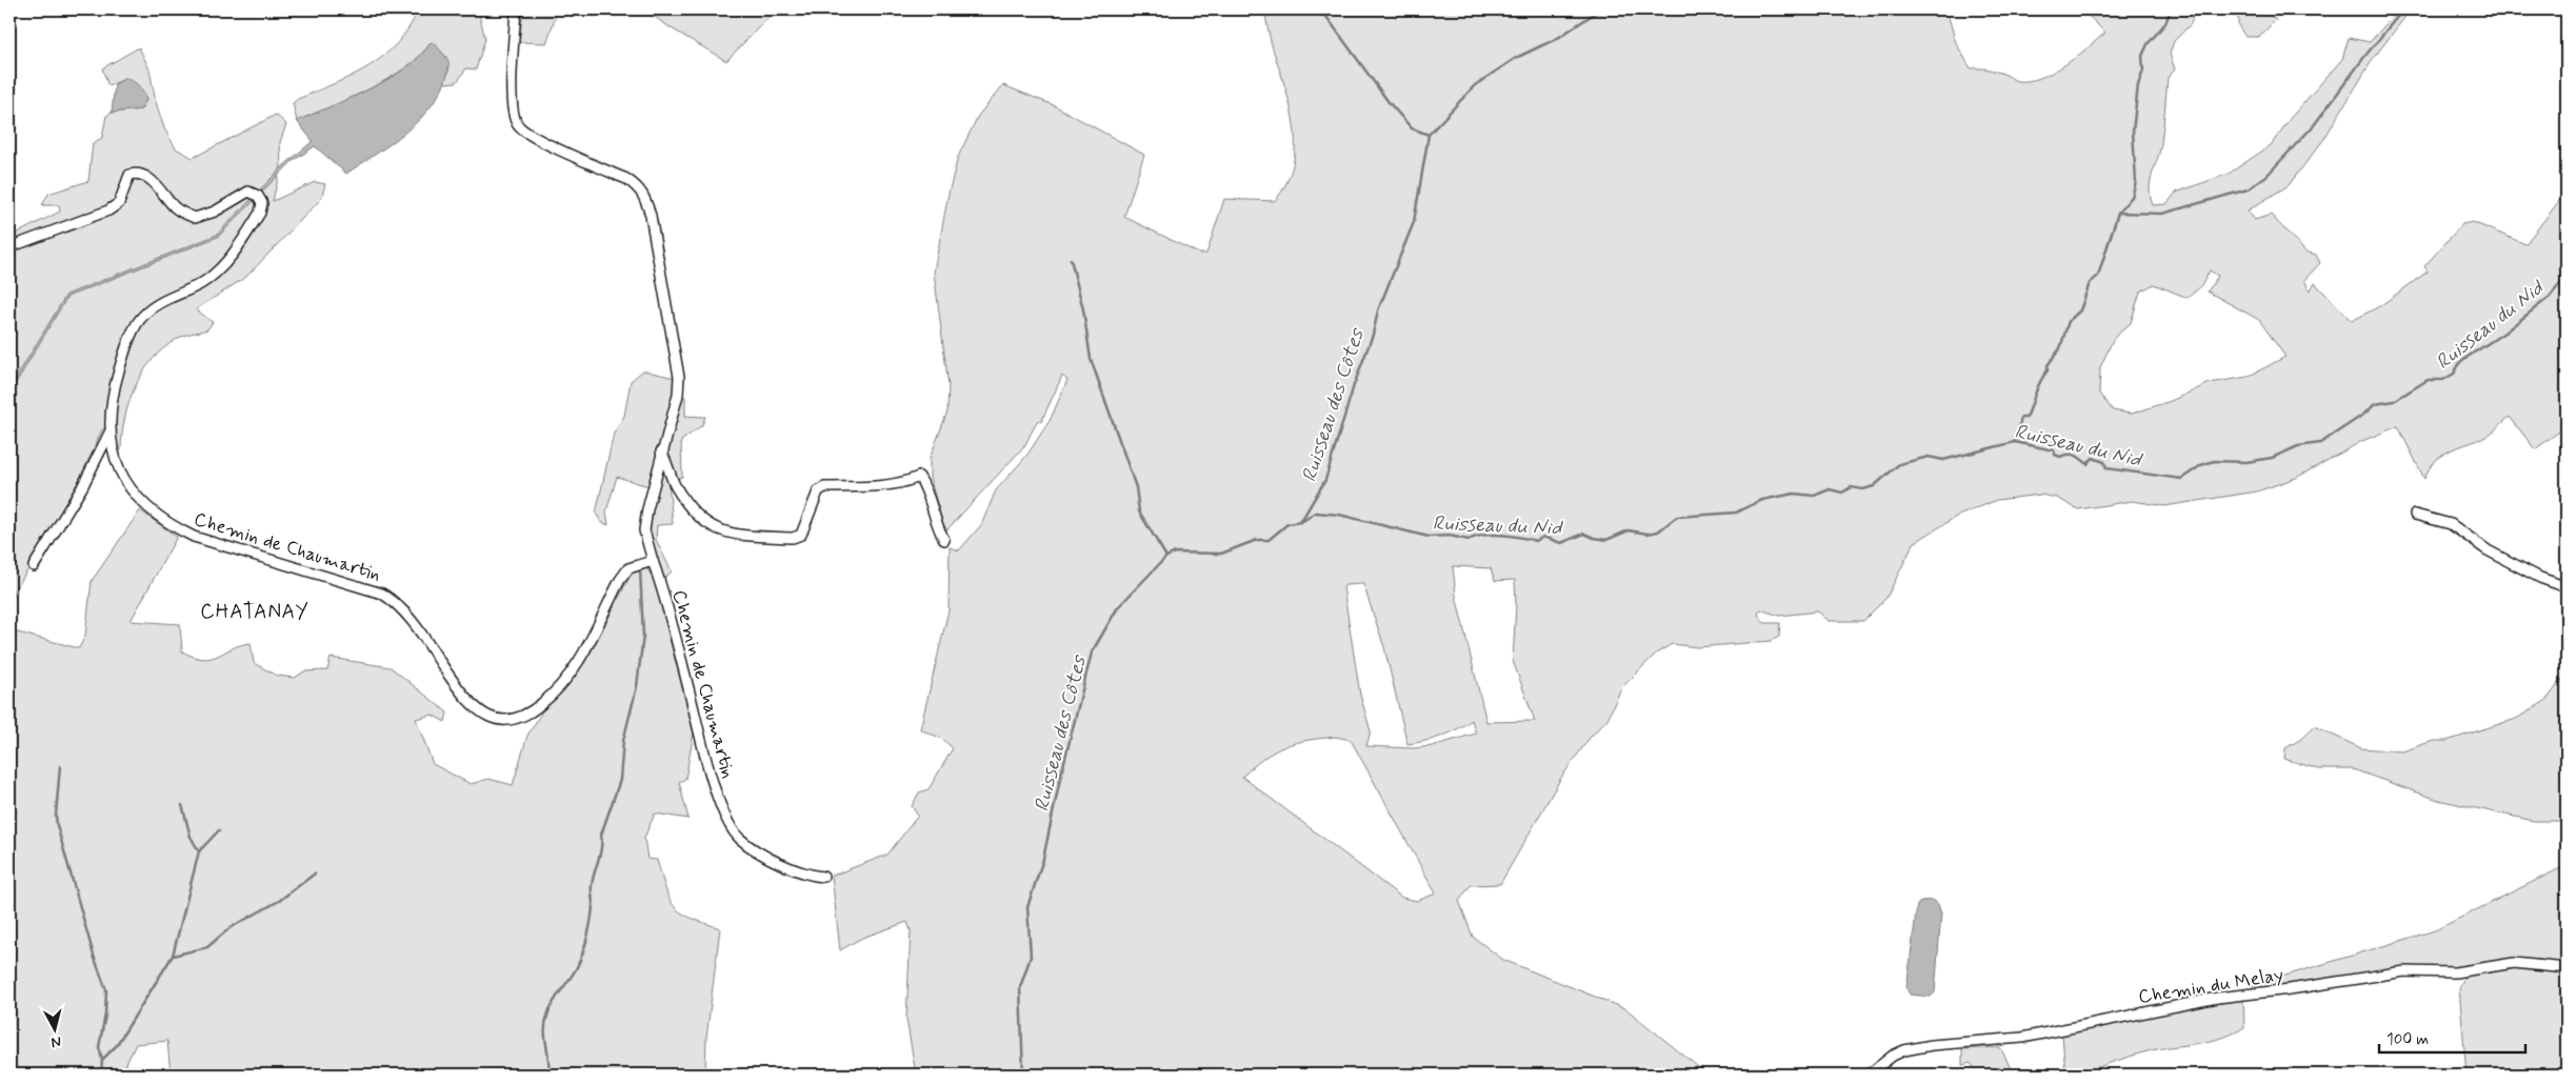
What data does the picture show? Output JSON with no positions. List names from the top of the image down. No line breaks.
{"streets":{"street":["Chemin de Chaumartin","Chemin du Melay"]},"districts":["CHATANAY"],"water":["Ruisseau du Nid","Ruisseau des Côtes"],"scale_bar":"100 m","north":"bottom"}
